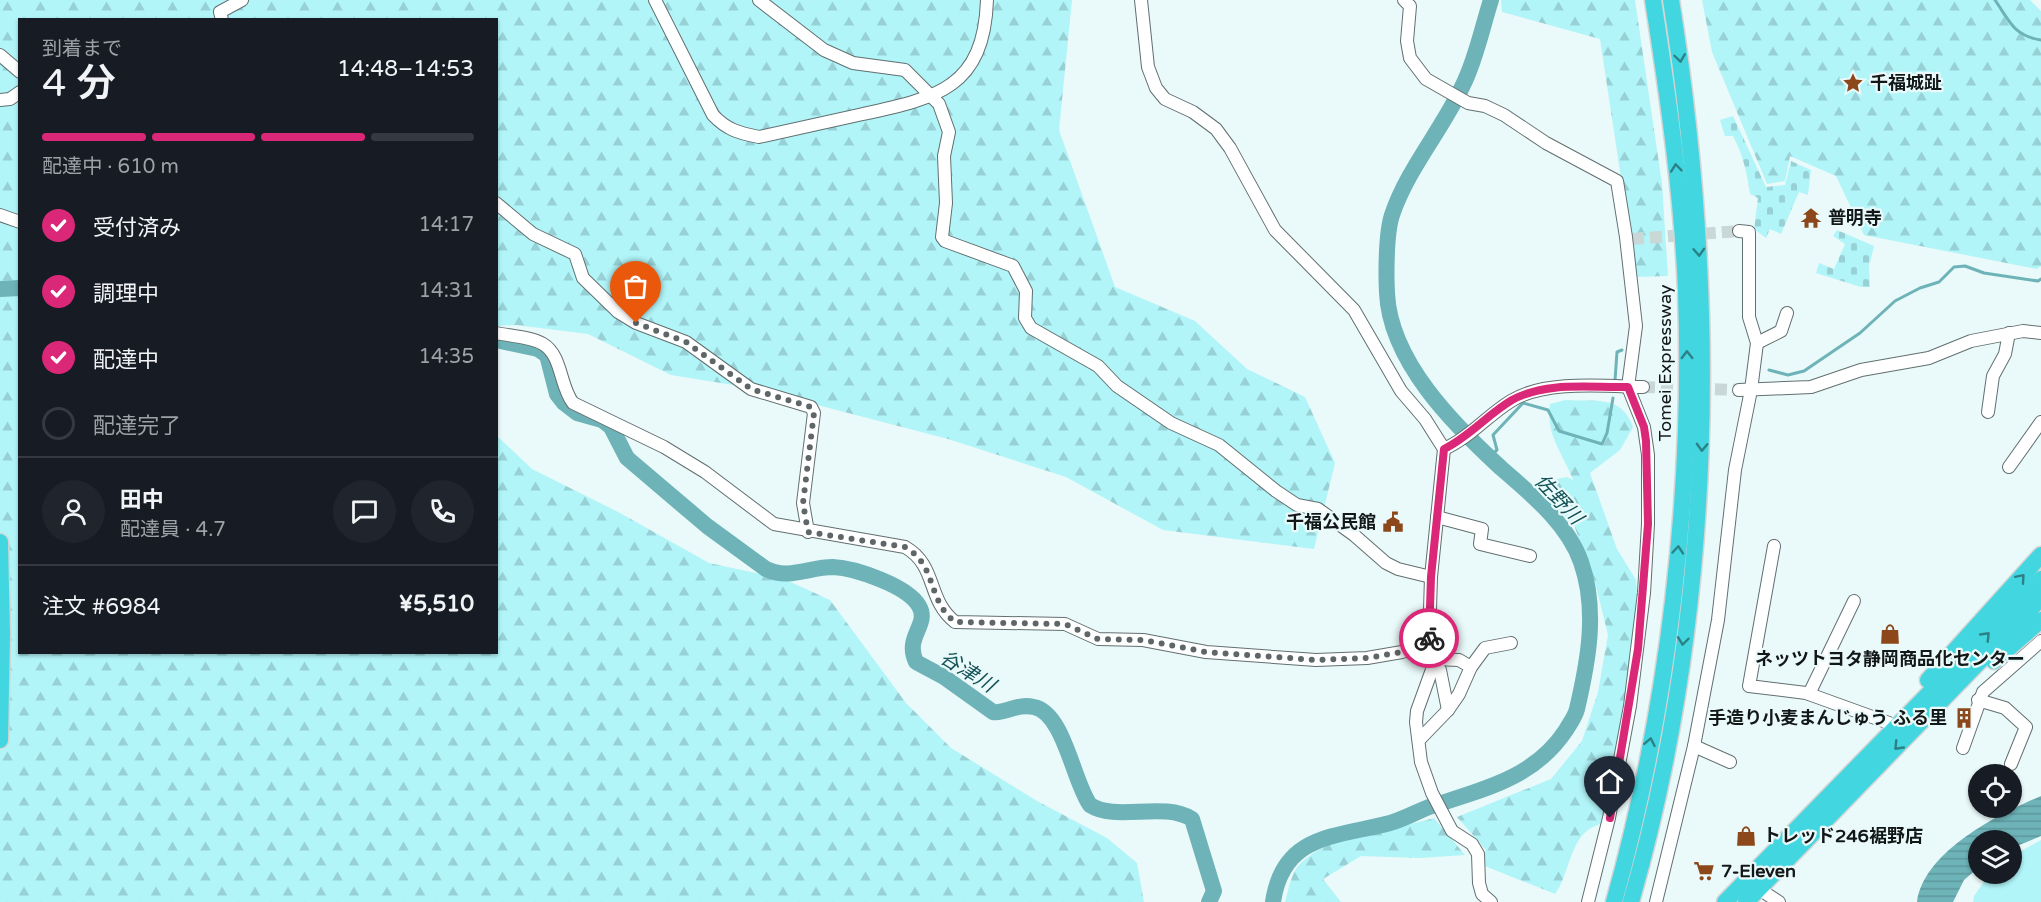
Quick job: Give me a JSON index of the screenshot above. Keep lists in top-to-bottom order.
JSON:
{
  "streets": {
    "highway": ["Tomei Expressway"]
  },
  "water": ["佐野川", "谷津川"],
  "places": {
    "place": ["千福城趾"],
    "temple": ["普明寺"],
    "public building": ["千福公民館"],
    "shop": ["ネッツトヨタ静岡商品化センター", "トレッド246裾野店"],
    "building": ["手造り小麦まんじゅう ふる里"],
    "supermarket": ["7-Eleven"]
  },
  "page": {
    "heading": ["4 分", "到着まで", "14:48–14:53"],
    "panel": [
      "田中",
      "配達員 · 4.7",
      "注文 #6984",
      "¥5,510"
    ],
    "bar": "配達中 · 610 m",
    "list": [
      ["受付済み", "14:17"],
      ["調理中", "14:31"],
      ["配達中", "14:35"],
      "配達完了"
    ]
  }
}
